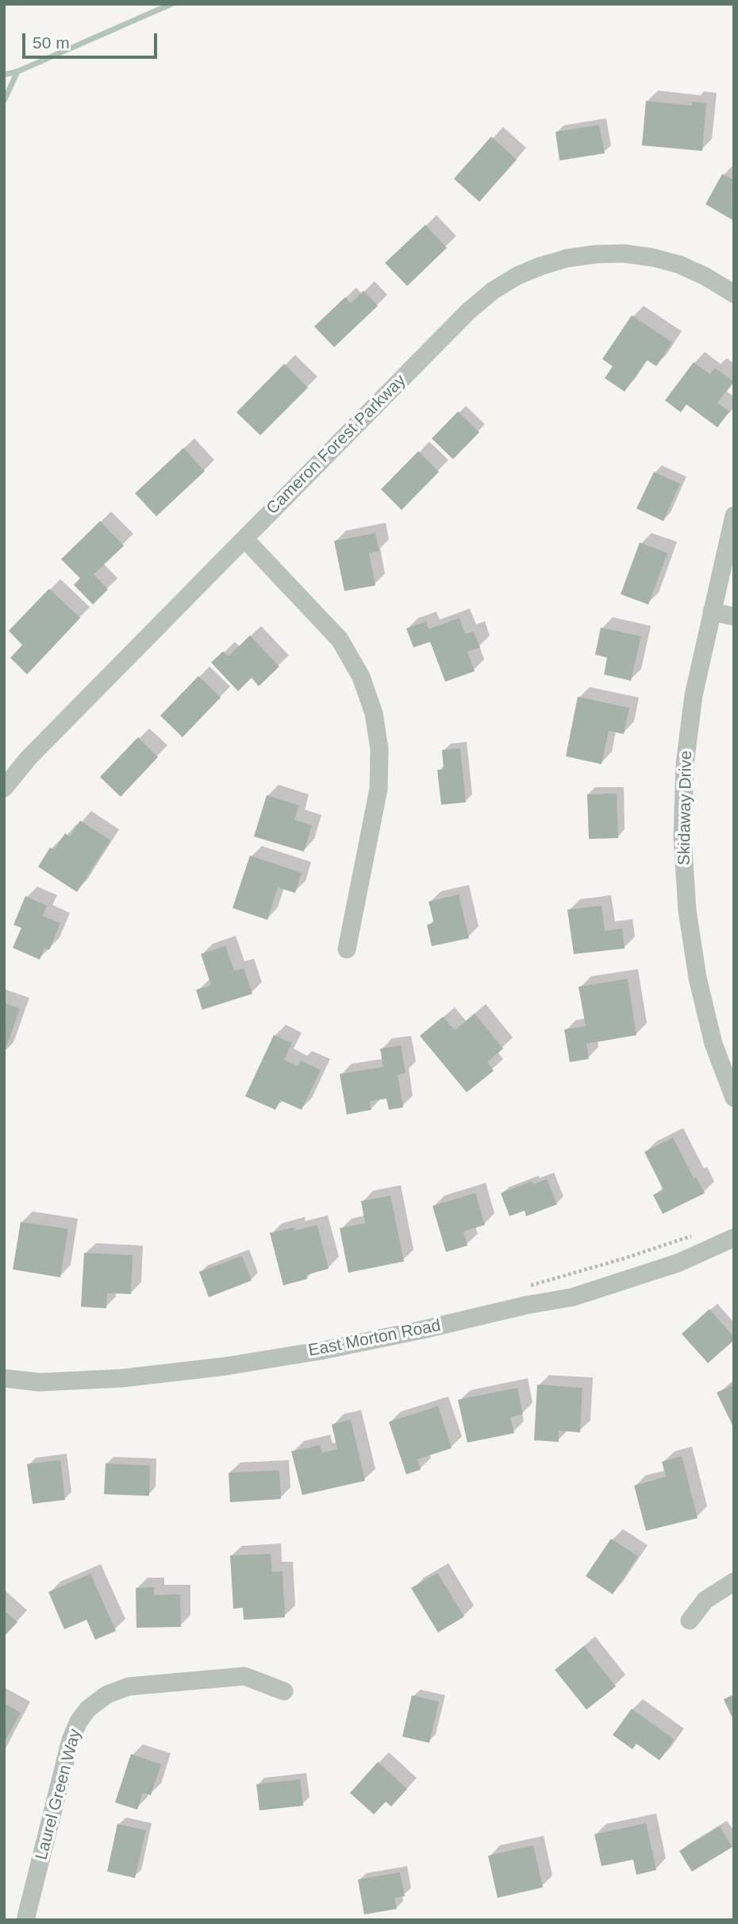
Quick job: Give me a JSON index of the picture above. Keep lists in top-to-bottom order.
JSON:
{
  "streets": {
    "street": [
      "Cameron Forest Parkway",
      "Skidaway Drive",
      "East Morton Road",
      "Laurel Green Way"
    ]
  },
  "scale_bar": "50 m"
}
